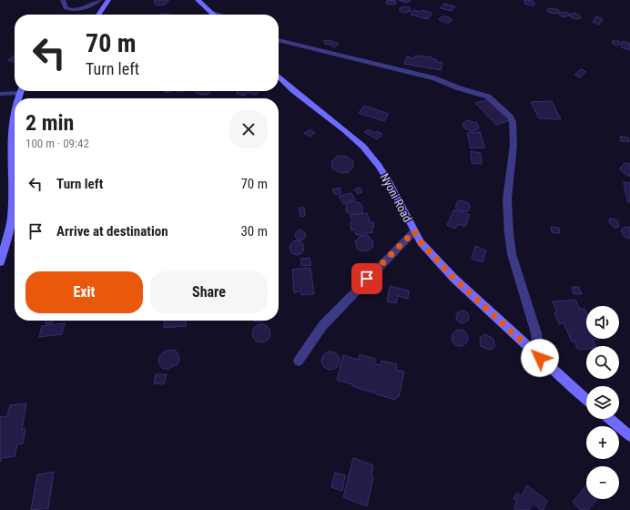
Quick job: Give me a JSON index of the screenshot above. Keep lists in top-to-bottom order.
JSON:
{
  "streets": {
    "street": ["Nyoni Road"]
  },
  "page": {
    "turn": ["70 m", "Turn left"],
    "heading": ["2 min", "100 m · 09:42"],
    "list": [
      {
        "name": "Turn left",
        "value": "70 m"
      },
      {
        "name": "Arrive at destination",
        "value": "30 m"
      }
    ],
    "buttons": ["Exit", "Share"],
    "map_buttons": ["+", "−"]
  }
}
